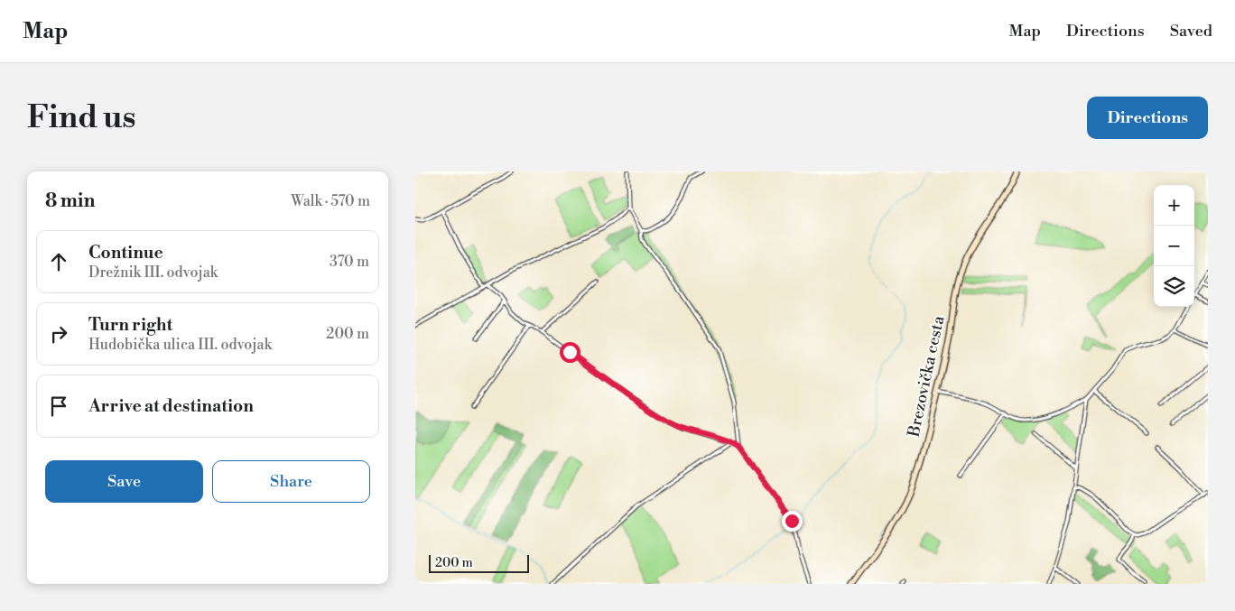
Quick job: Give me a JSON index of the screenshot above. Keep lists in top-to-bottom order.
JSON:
{
  "streets": {
    "main road": ["Brezovička cesta"]
  },
  "scale_bar": "200 m",
  "page": {
    "header": "Map",
    "nav": ["Map", "Directions", "Saved"],
    "buttons": [
      "Directions",
      ["Save", "Share"]
    ],
    "title": "Find us",
    "heading": ["8 min", "Walk · 570 m"],
    "map_buttons": ["+", "−"],
    "list": [
      ["Continue", "Drežnik III. odvojak", "370 m"],
      ["Turn right", "Hudobička ulica III. odvojak", "200 m"],
      "Arrive at destination"
    ],
    "scale": "200 m"
  }
}
